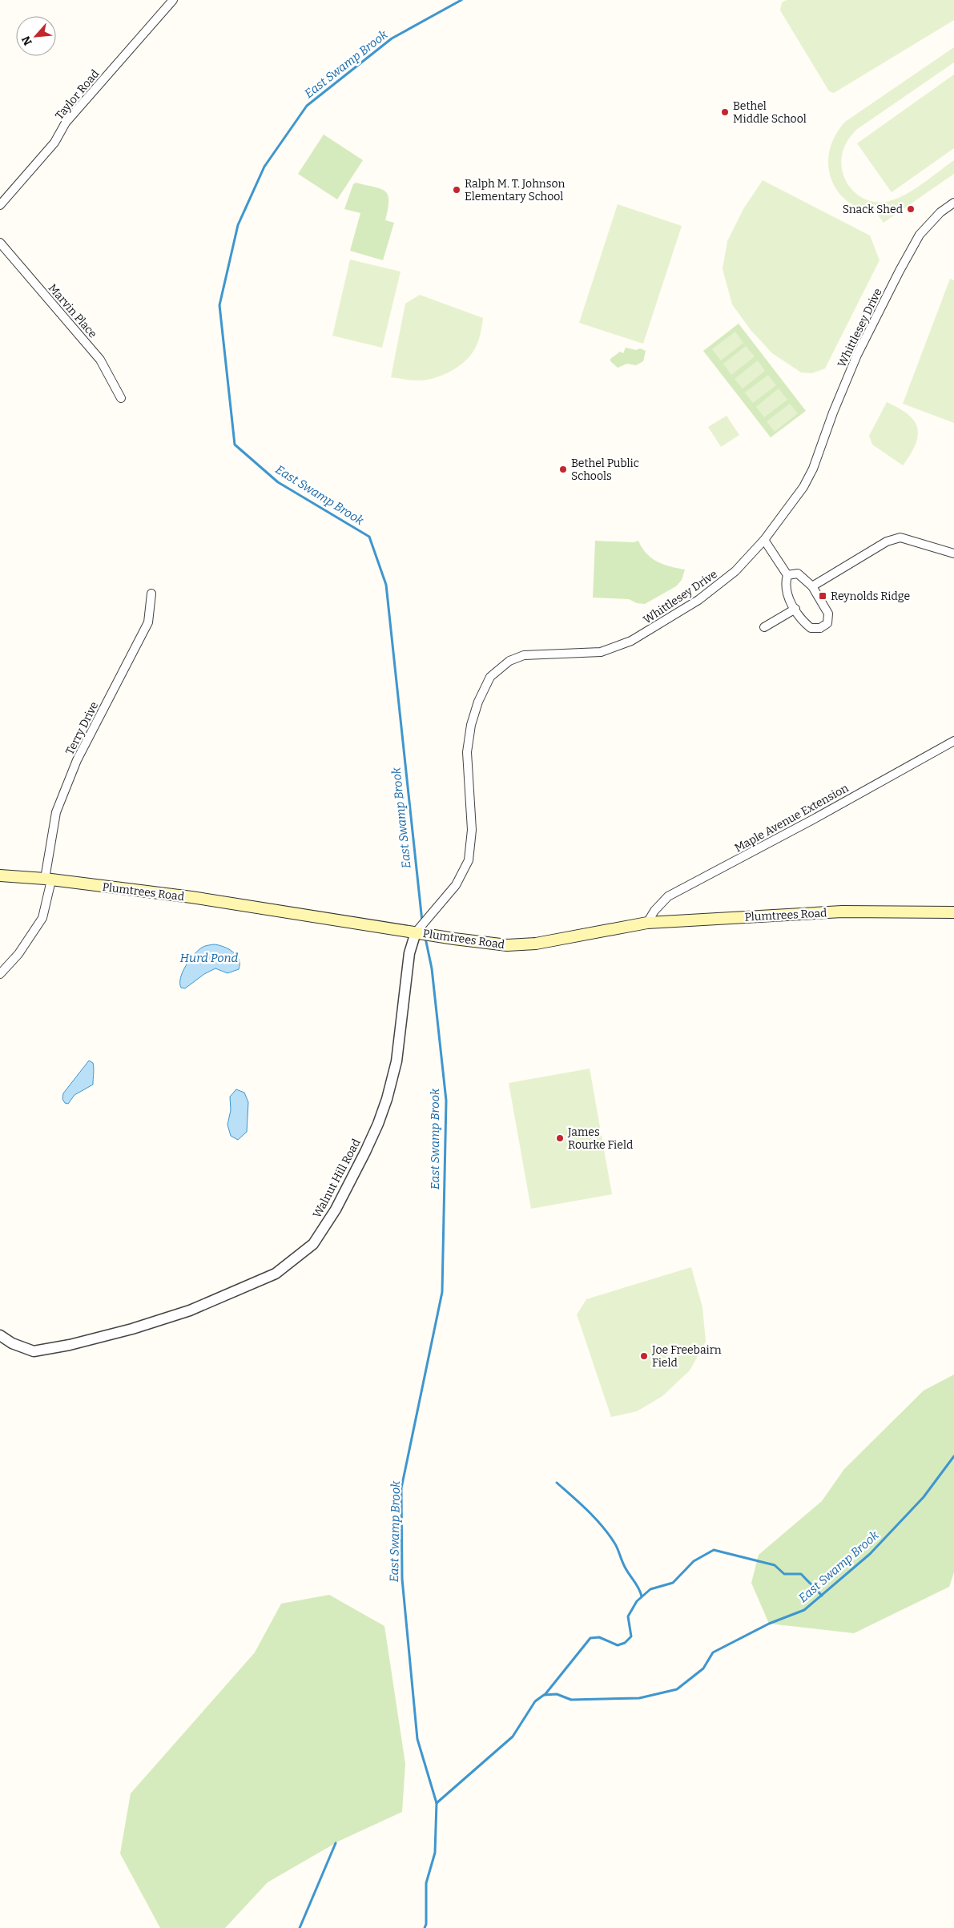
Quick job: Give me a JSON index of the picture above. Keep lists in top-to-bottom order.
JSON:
{
  "streets": {
    "main road": ["Plumtrees Road"],
    "street": [
      "Taylor Road",
      "Marvin Place",
      "Whittlesey Drive",
      "Terry Drive",
      "Maple Avenue Extension",
      "Walnut Hill Road"
    ]
  },
  "crossings": [
    ["Whittlesey Drive", "Plumtrees Road"],
    ["Whittlesey Drive", "Walnut Hill Road"],
    ["Terry Drive", "Plumtrees Road"],
    ["Maple Avenue Extension", "Plumtrees Road"],
    ["Plumtrees Road", "Walnut Hill Road"]
  ],
  "water": ["East Swamp Brook", "Hurd Pond"],
  "places": {
    "other": [
      "Bethel Middle School",
      "Ralph M. T. Johnson Elementary School",
      "Snack Shed",
      "Bethel Public Schools",
      "James Rourke Field",
      "Joe Freebairn Field"
    ],
    "transit": ["Reynolds Ridge"]
  },
  "north": "bottom left"
}
